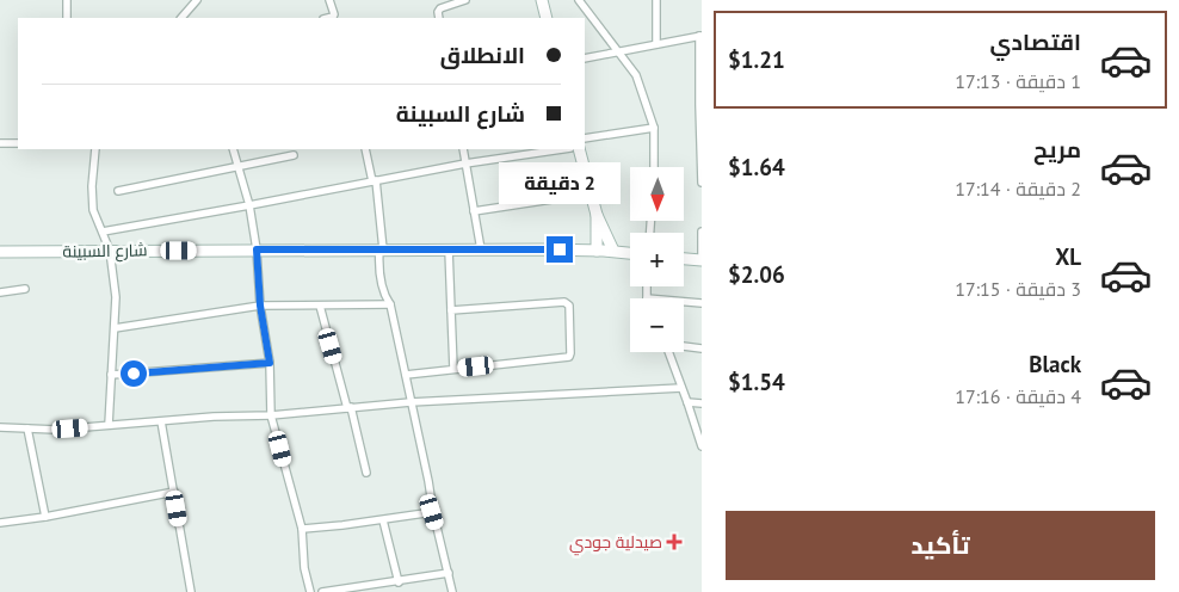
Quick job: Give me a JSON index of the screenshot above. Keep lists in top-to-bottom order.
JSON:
{
  "streets": {
    "main road": ["شارع السبينة"]
  },
  "places": {
    "health": ["صيدلية جودي"]
  },
  "north": "bottom",
  "page": {
    "list": [
      {
        "name": "اقتصادي",
        "note": "1 دقيقة · 17:13",
        "value": "$1.21"
      },
      {
        "name": "مريح",
        "note": "2 دقيقة · 17:14",
        "value": "$1.64"
      },
      {
        "name": "XL",
        "note": "3 دقيقة · 17:15",
        "value": "$2.06"
      },
      {
        "name": "Black",
        "note": "4 دقيقة · 17:16",
        "value": "$1.54"
      }
    ],
    "banner": ["الانطلاق", "شارع السبينة"],
    "bubble": "2 دقيقة",
    "map_buttons": ["+", "−"],
    "buttons": "تأكيد"
  }
}
